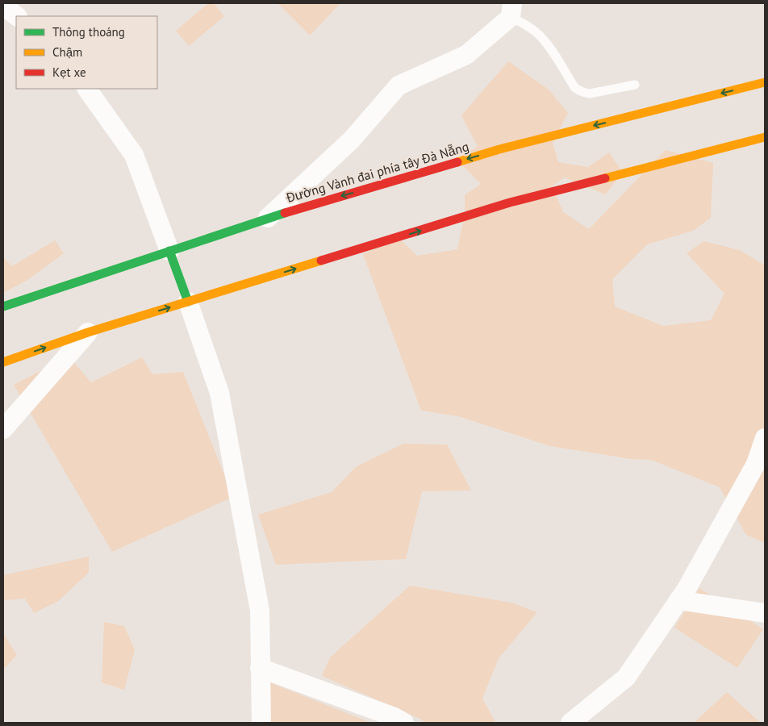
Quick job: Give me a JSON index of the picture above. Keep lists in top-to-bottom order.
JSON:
{
  "streets": {
    "main road": ["Đường Vành đai phía tây Đà Nẵng"]
  },
  "legend": ["Thông thoáng", "Chậm", "Kẹt xe"]
}
